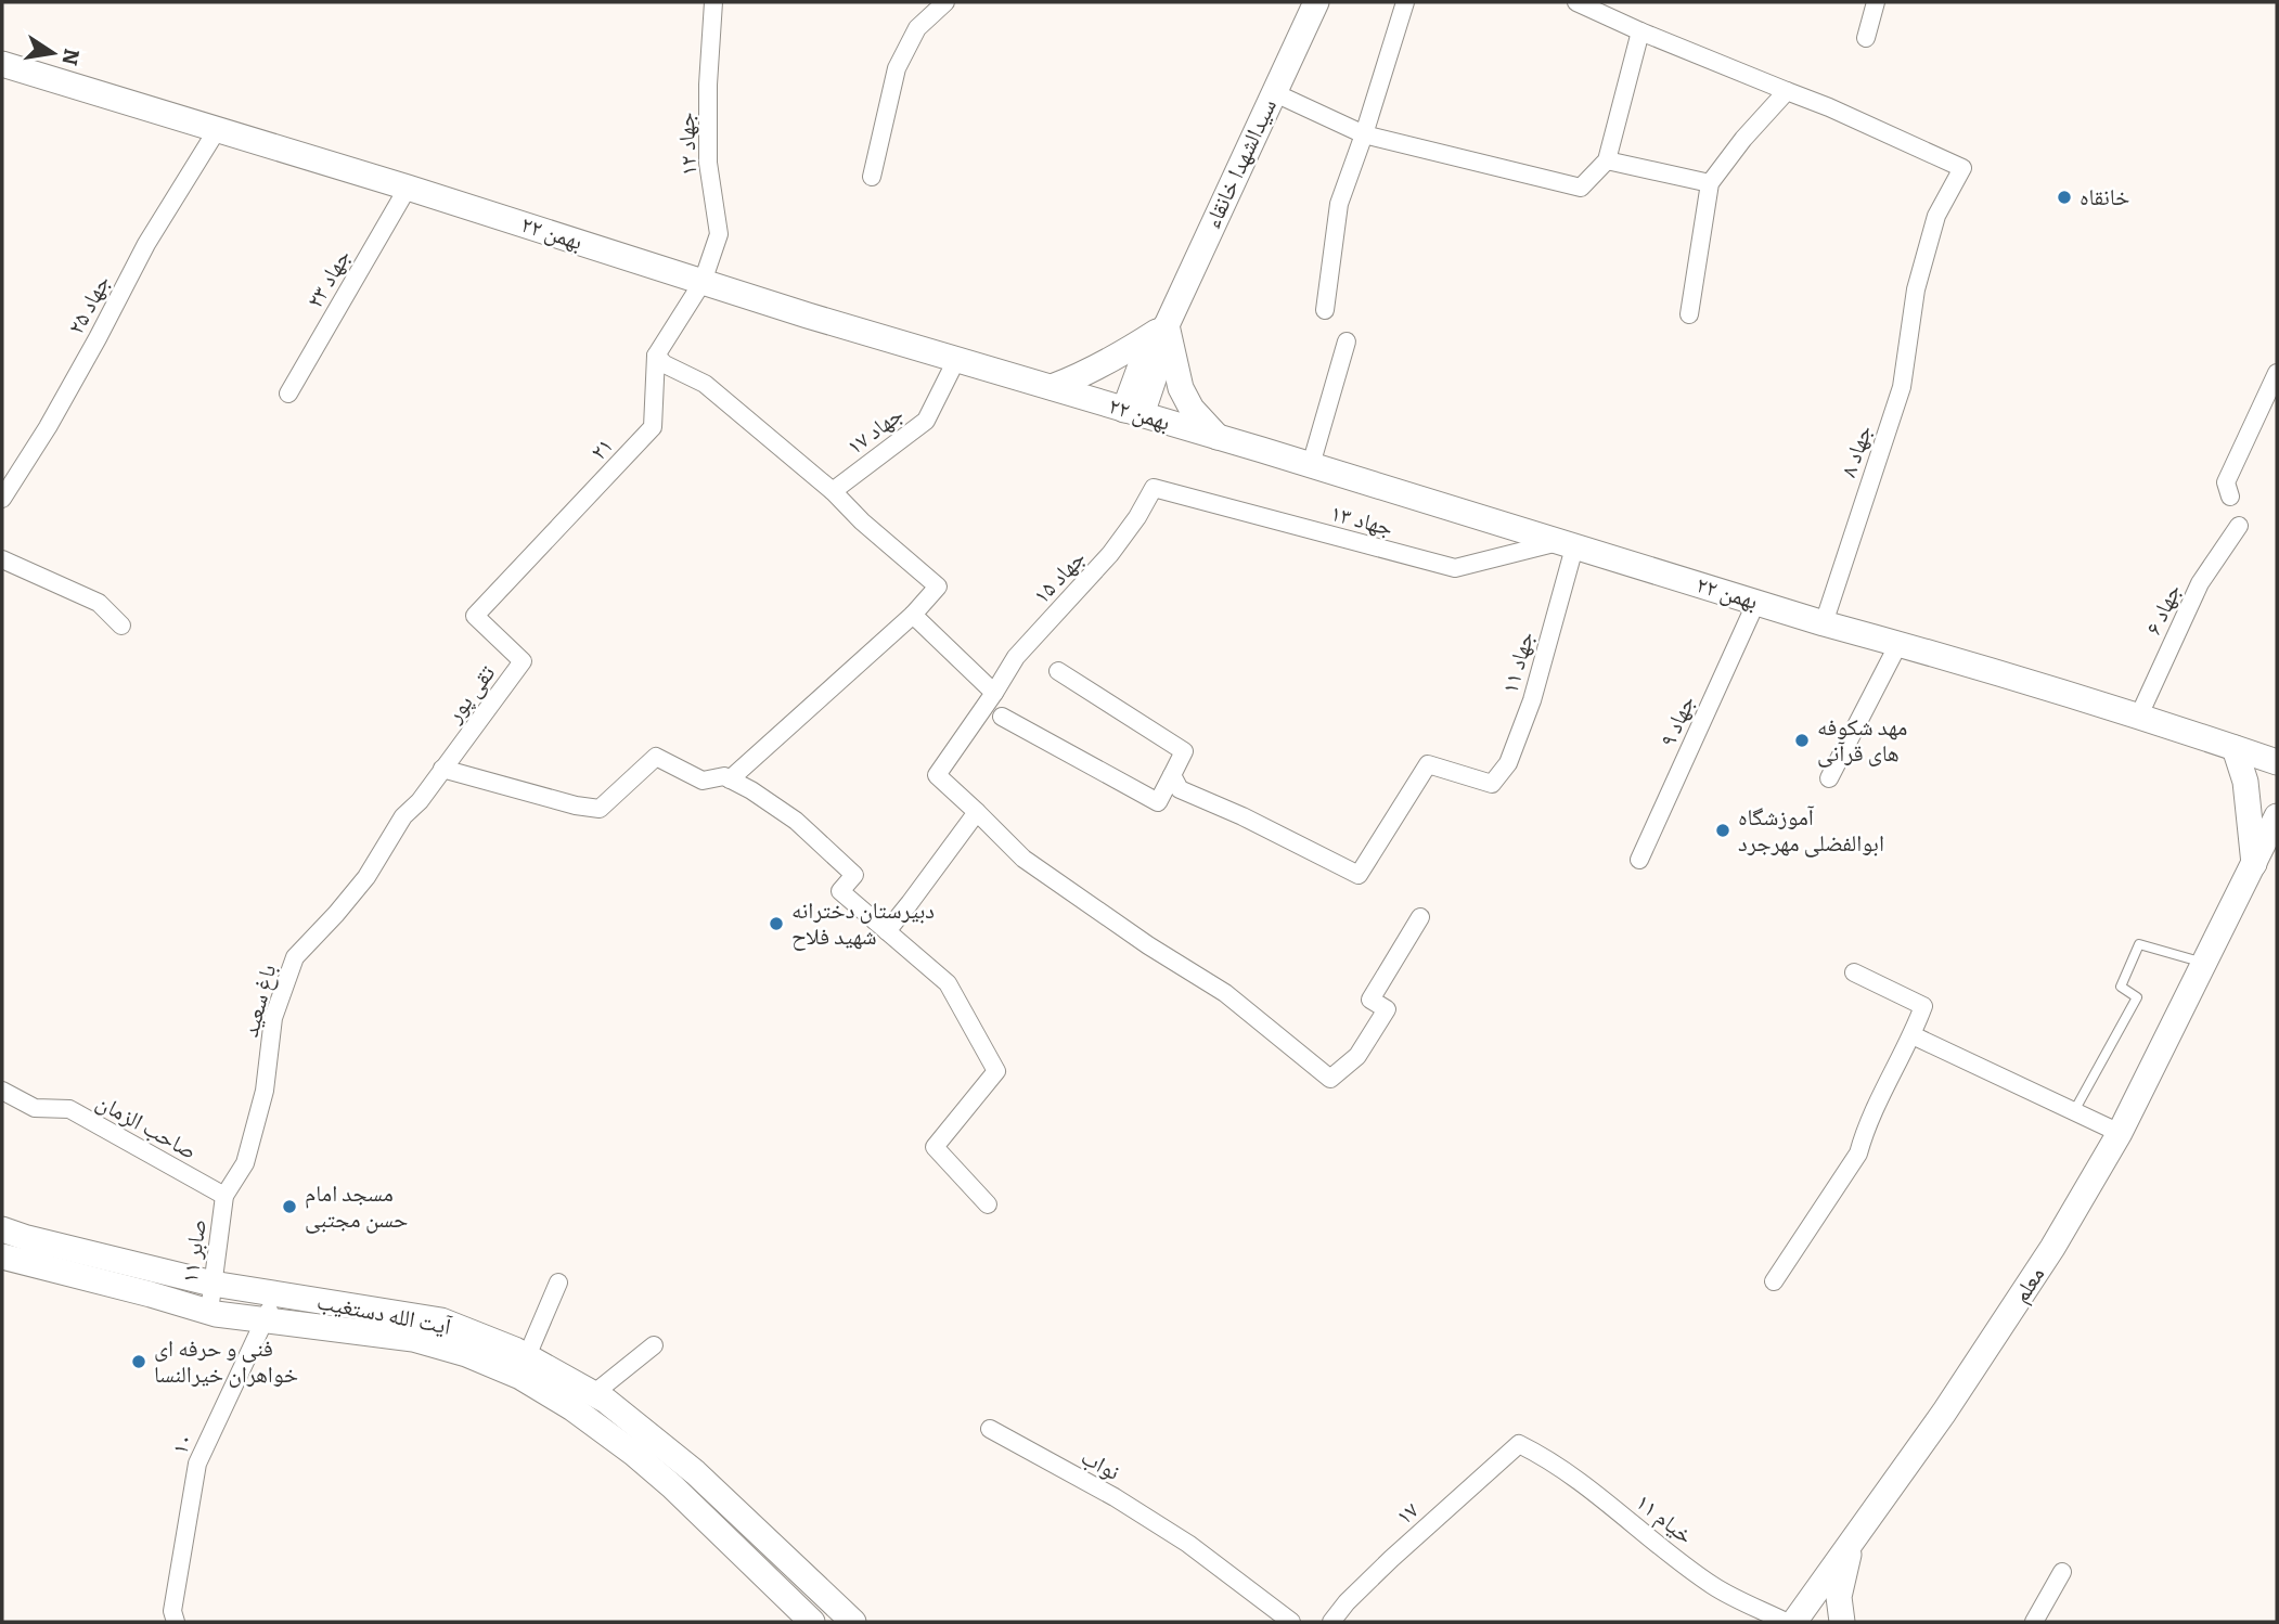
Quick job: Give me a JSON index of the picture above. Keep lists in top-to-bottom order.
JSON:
{
  "streets": {
    "main road": [
      "سیدالشهدا خانقاء",
      "۲۲ بهمن",
      "معلم",
      "آیت الله دستغیب"
    ],
    "street": [
      "جهاد ۱۲",
      "جهاد ۲۳",
      "جهاد ۲۵",
      "جهاد ۱۷",
      "۲۱",
      "جهاد ۸",
      "جهاد ۱۳",
      "جهاد ۱۵",
      "جهاد ۶",
      "جهاد ۱۱",
      "تقی پور",
      "جهاد ۹",
      "باغ سعید",
      "صاحب الزمان",
      "صابر ۱۱",
      "۱۰",
      "نواب",
      "۱۷",
      "خیام ۱۱"
    ]
  },
  "crossings": [
    ["جهاد ۱۲", "۲۲ بهمن"],
    ["جهاد ۱۲", "۲۱"],
    ["سیدالشهدا خانقاء", "۲۲ بهمن"],
    ["۲۲ بهمن", "جهاد ۲۳"],
    ["۲۲ بهمن", "جهاد ۲۵"],
    ["۲۲ بهمن", "جهاد ۱۷"],
    ["۲۲ بهمن", "۲۱"],
    ["۲۲ بهمن", "جهاد ۸"],
    ["۲۲ بهمن", "جهاد ۱۳"],
    ["۲۲ بهمن", "جهاد ۶"],
    ["۲۲ بهمن", "جهاد ۱۱"],
    ["۲۲ بهمن", "جهاد ۹"],
    ["۲۱", "تقی پور"],
    ["جهاد ۱۳", "جهاد ۱۵"],
    ["جهاد ۱۳", "جهاد ۱۱"],
    ["تقی پور", "باغ سعید"],
    ["باغ سعید", "صاحب الزمان"],
    ["باغ سعید", "صابر ۱۱"],
    ["صاحب الزمان", "صابر ۱۱"],
    ["صابر ۱۱", "آیت الله دستغیب"],
    ["آیت الله دستغیب", "۱۰"],
    ["۱۷", "خیام ۱۱"]
  ],
  "places": [
    "خانقاه",
    "مهد شکوفه های قرآنی",
    "آموزشگاه ابوالفضلی مهرجرد",
    "دبیرستان دخترانه شهید فلاح",
    "مسجد امام حسن مجتبی",
    "فنی و حرفه ای خواهران خیرالنسا"
  ],
  "north": "right"
}
